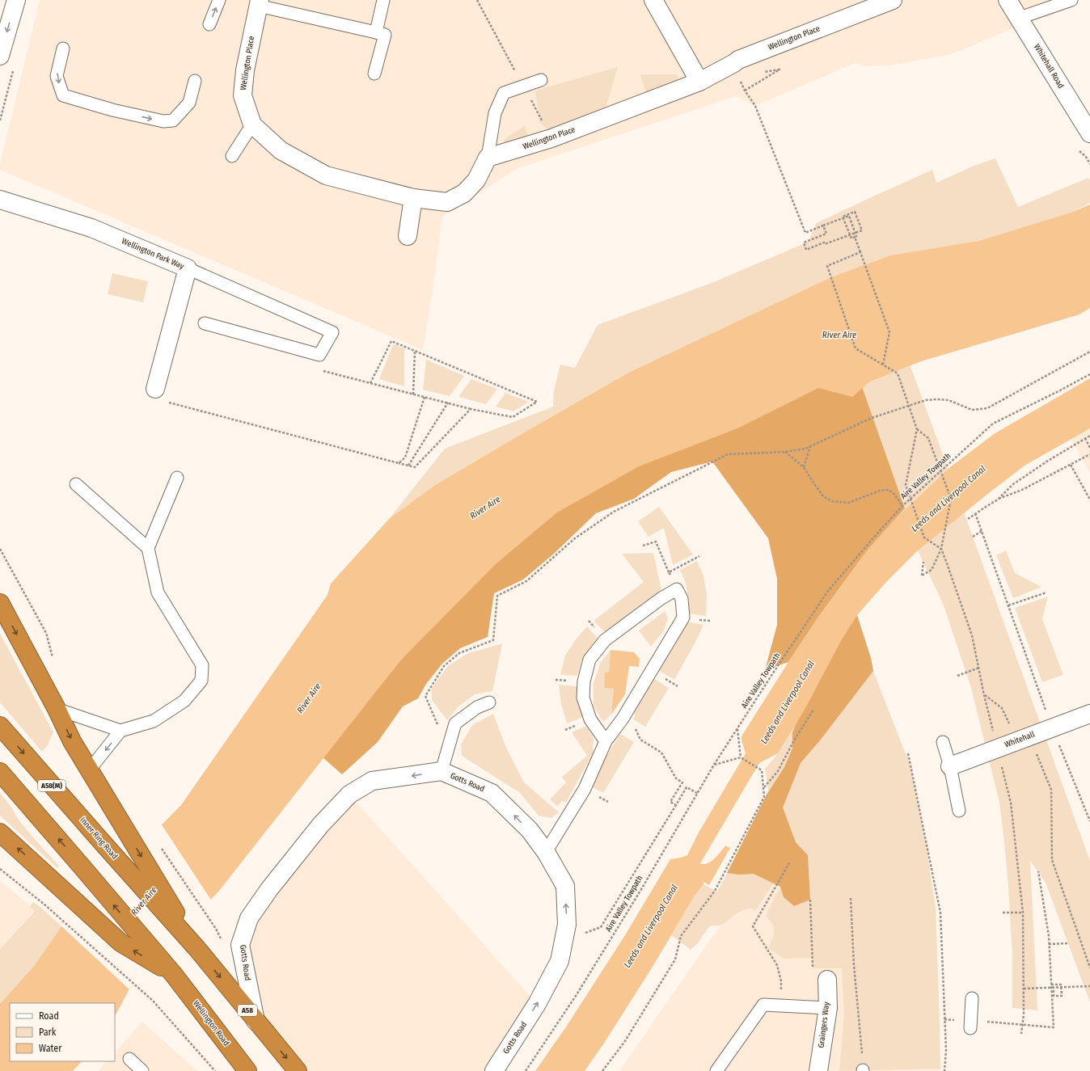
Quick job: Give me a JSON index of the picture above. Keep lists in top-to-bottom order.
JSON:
{
  "streets": {
    "highway": [
      "A58(M)",
      "Inner Ring Road",
      "A58",
      "Wellington Road"
    ],
    "street": [
      "Wellington Place",
      "Whitehall Road",
      "Wellington Park Way",
      "Whitehall",
      "Gotts Road",
      "Graingers Way"
    ],
    "path": ["Aire Valley Towpath"]
  },
  "crossings": [
    ["Gotts Road", "A58"],
    ["Inner Ring Road", "A58"]
  ],
  "water": ["River Aire", "Leeds and Liverpool Canal"],
  "legend": ["Road", "Park", "Water"]
}
